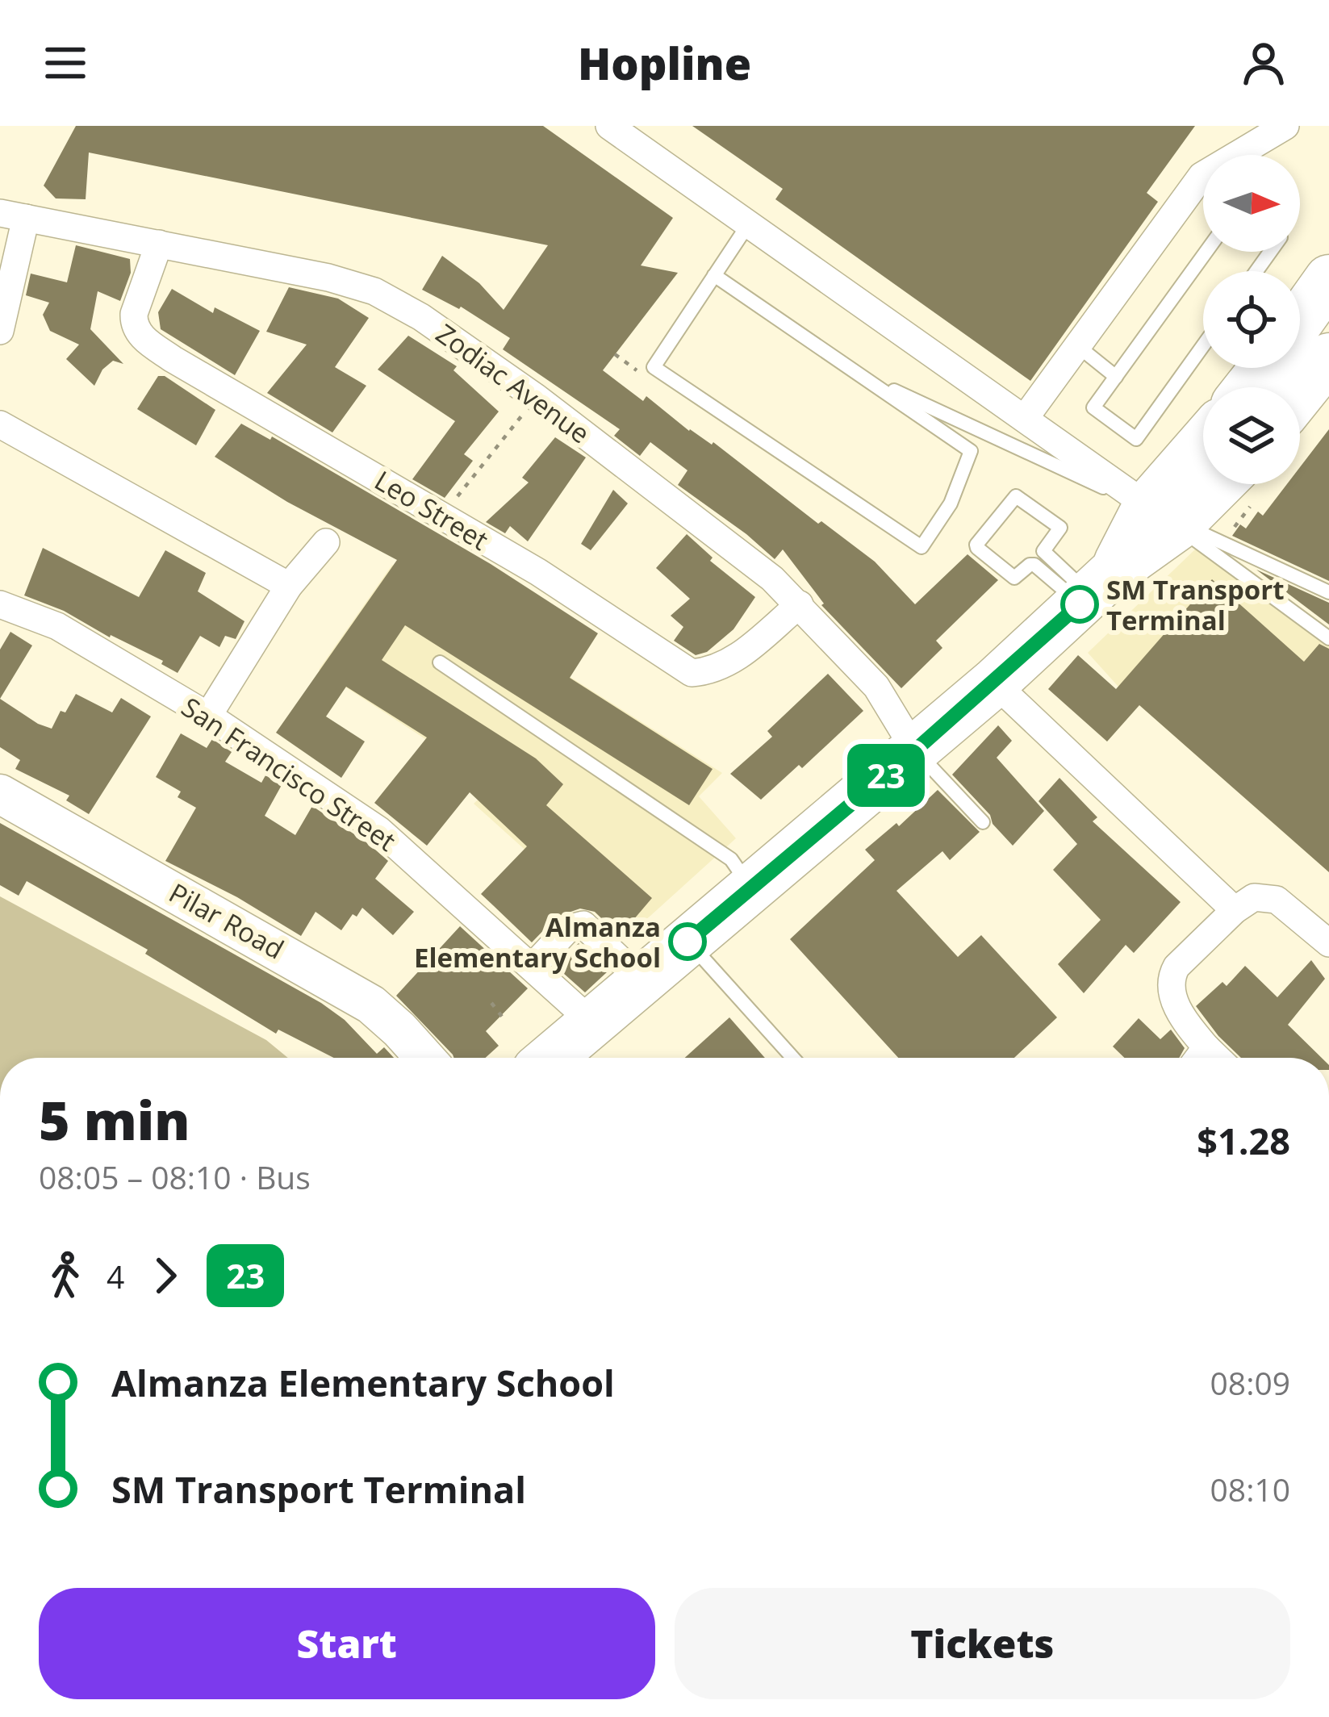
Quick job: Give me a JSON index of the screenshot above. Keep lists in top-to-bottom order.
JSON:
{
  "streets": {
    "street": [
      "Zodiac Avenue",
      "Leo Street",
      "San Francisco Street",
      "Pilar Road"
    ]
  },
  "crossings": [
    ["Zodiac Avenue", "Leo Street"]
  ],
  "places": ["SM Transport Terminal", "Almanza Elementary School"],
  "lines": ["bus line 23"],
  "north": "right",
  "page": {
    "header": "Hopline",
    "on_map": "23",
    "heading": ["5 min", "08:05 – 08:10 · Bus", "$1.28"],
    "legs": ["4", "23"],
    "list": [
      {
        "name": "Almanza Elementary School",
        "value": "08:09"
      },
      {
        "name": "SM Transport Terminal",
        "value": "08:10"
      }
    ],
    "buttons": ["Start", "Tickets"]
  }
}
